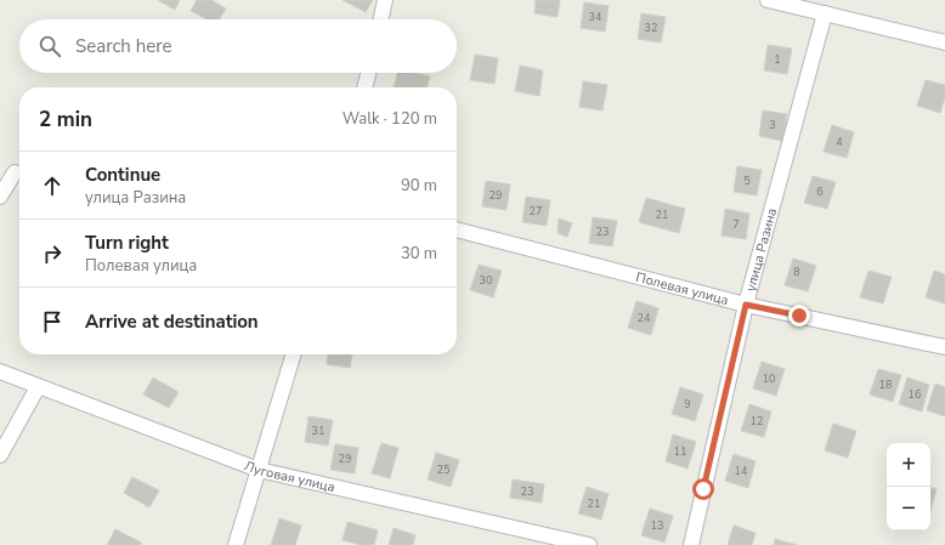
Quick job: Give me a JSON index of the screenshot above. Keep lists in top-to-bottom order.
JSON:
{
  "streets": {
    "street": ["улица Разина", "Полевая улица", "Луговая улица"]
  },
  "crossings": [
    ["улица Разина", "Полевая улица"]
  ],
  "house_numbers": [
    "34",
    "32",
    "1",
    "3",
    "4",
    "5",
    "6",
    "29",
    "27",
    "21",
    "7",
    "23",
    "8",
    "30",
    "24",
    "10",
    "18",
    "16",
    "9",
    "12",
    "31",
    "11",
    "29",
    "25",
    "14",
    "23",
    "21",
    "13"
  ],
  "page": {
    "search": "Search here",
    "heading": ["2 min", "Walk · 120 m"],
    "list": [
      ["Continue", "улица Разина", "90 m"],
      ["Turn right", "Полевая улица", "30 m"],
      "Arrive at destination"
    ],
    "map_buttons": ["+", "−"]
  }
}
